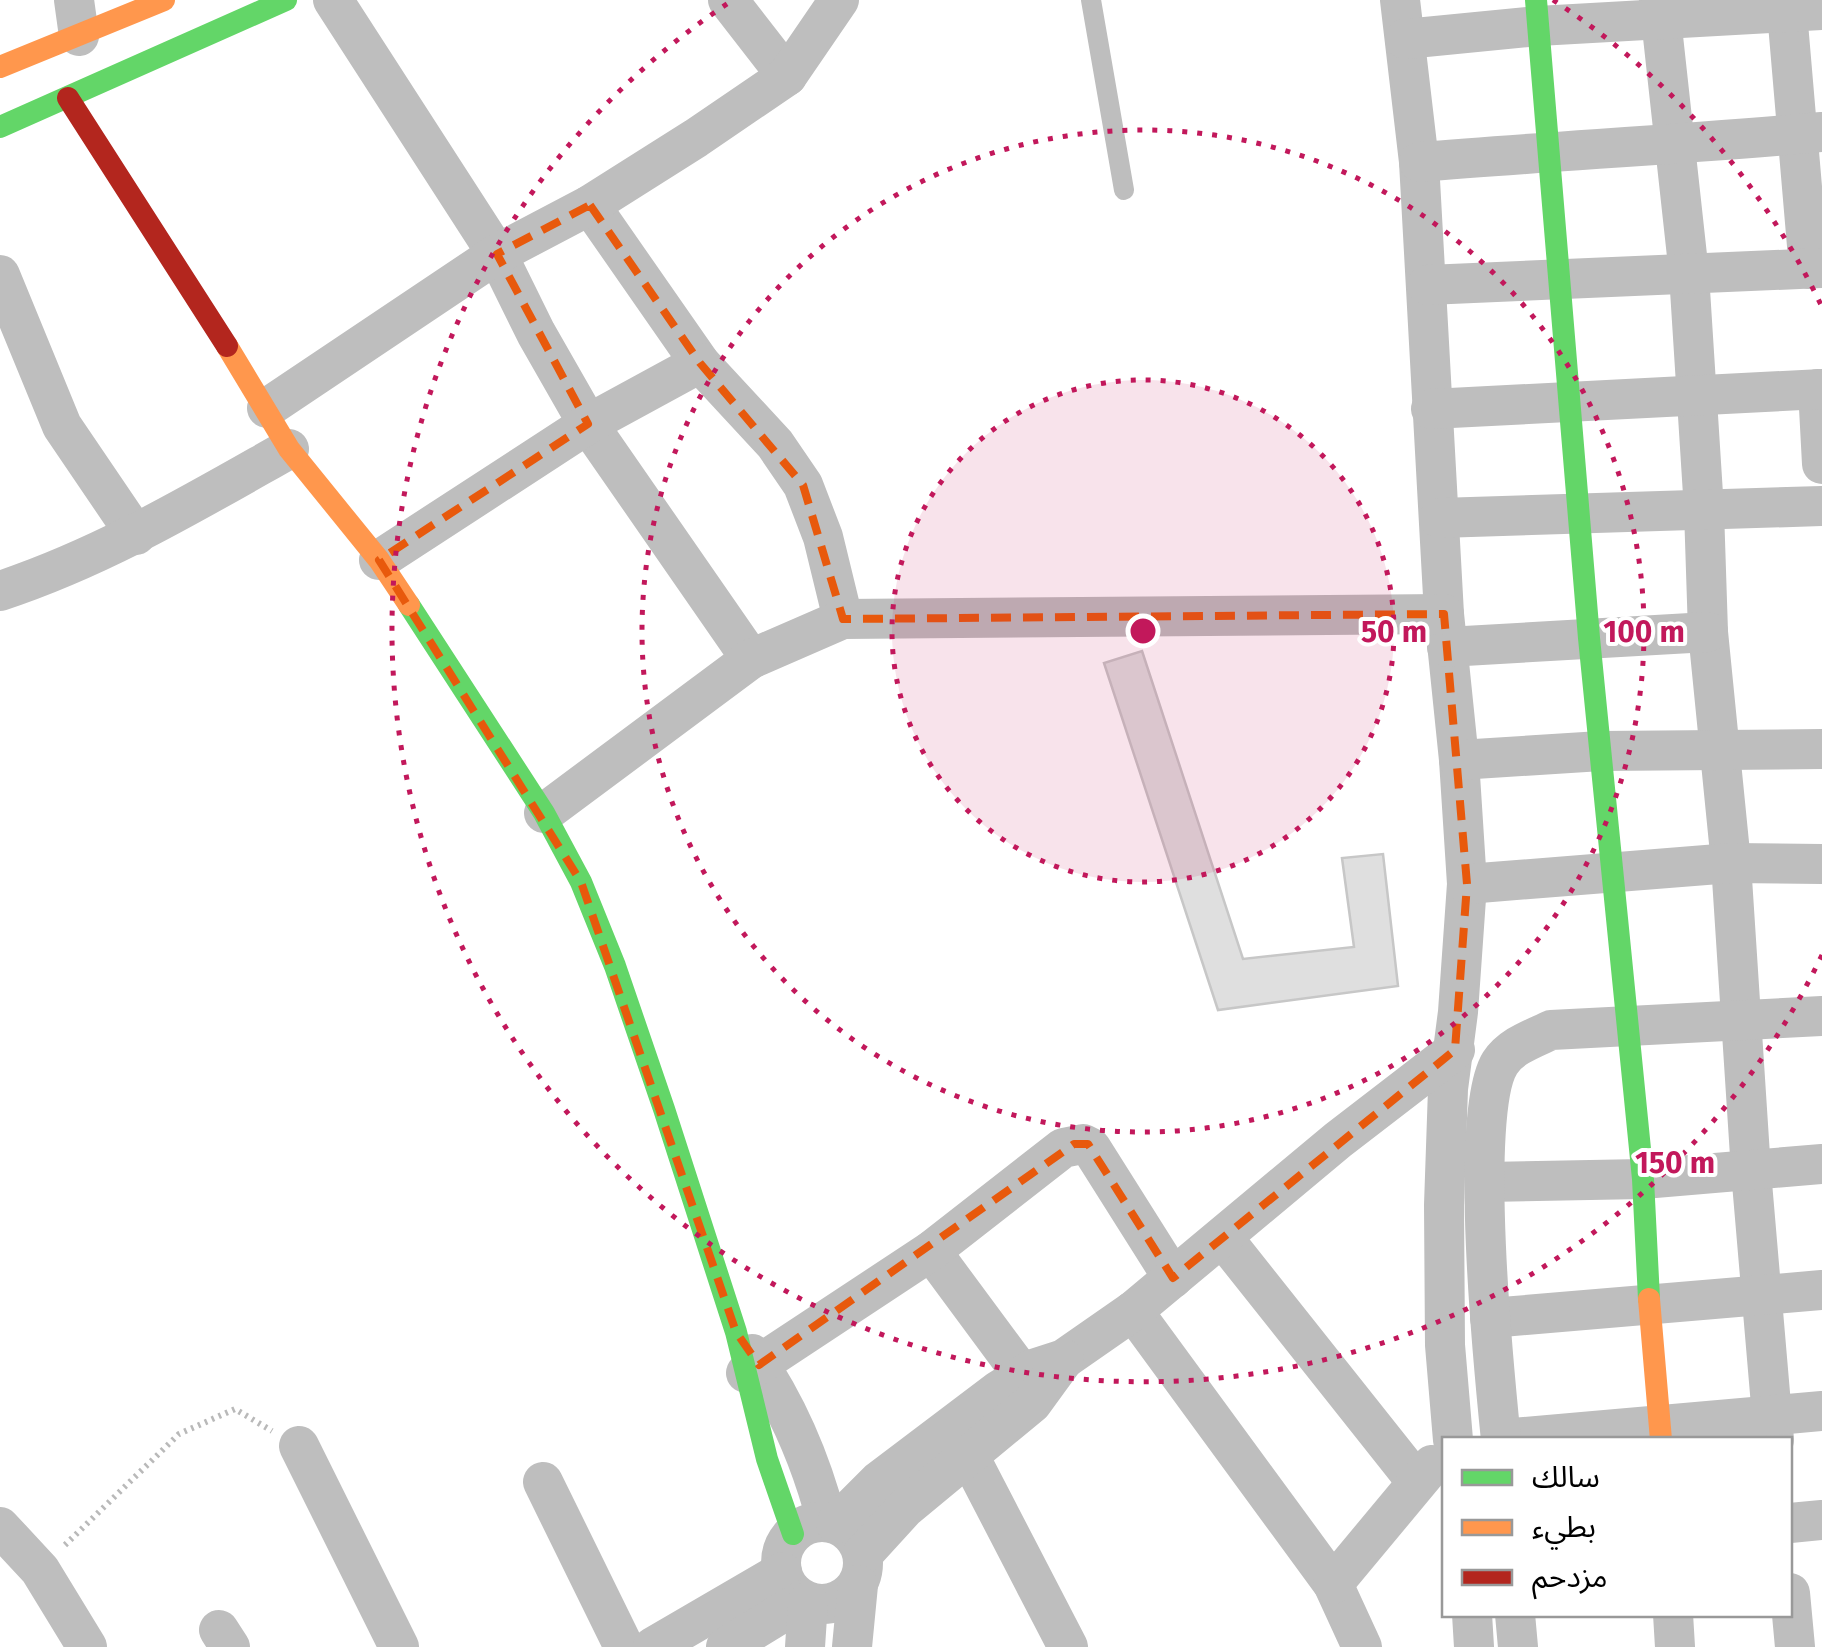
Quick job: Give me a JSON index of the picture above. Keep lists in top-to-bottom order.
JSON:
{
  "legend": ["سالك", "بطيء", "مزدحم"],
  "rings": ["50 m", "100 m", "150 m"]
}
